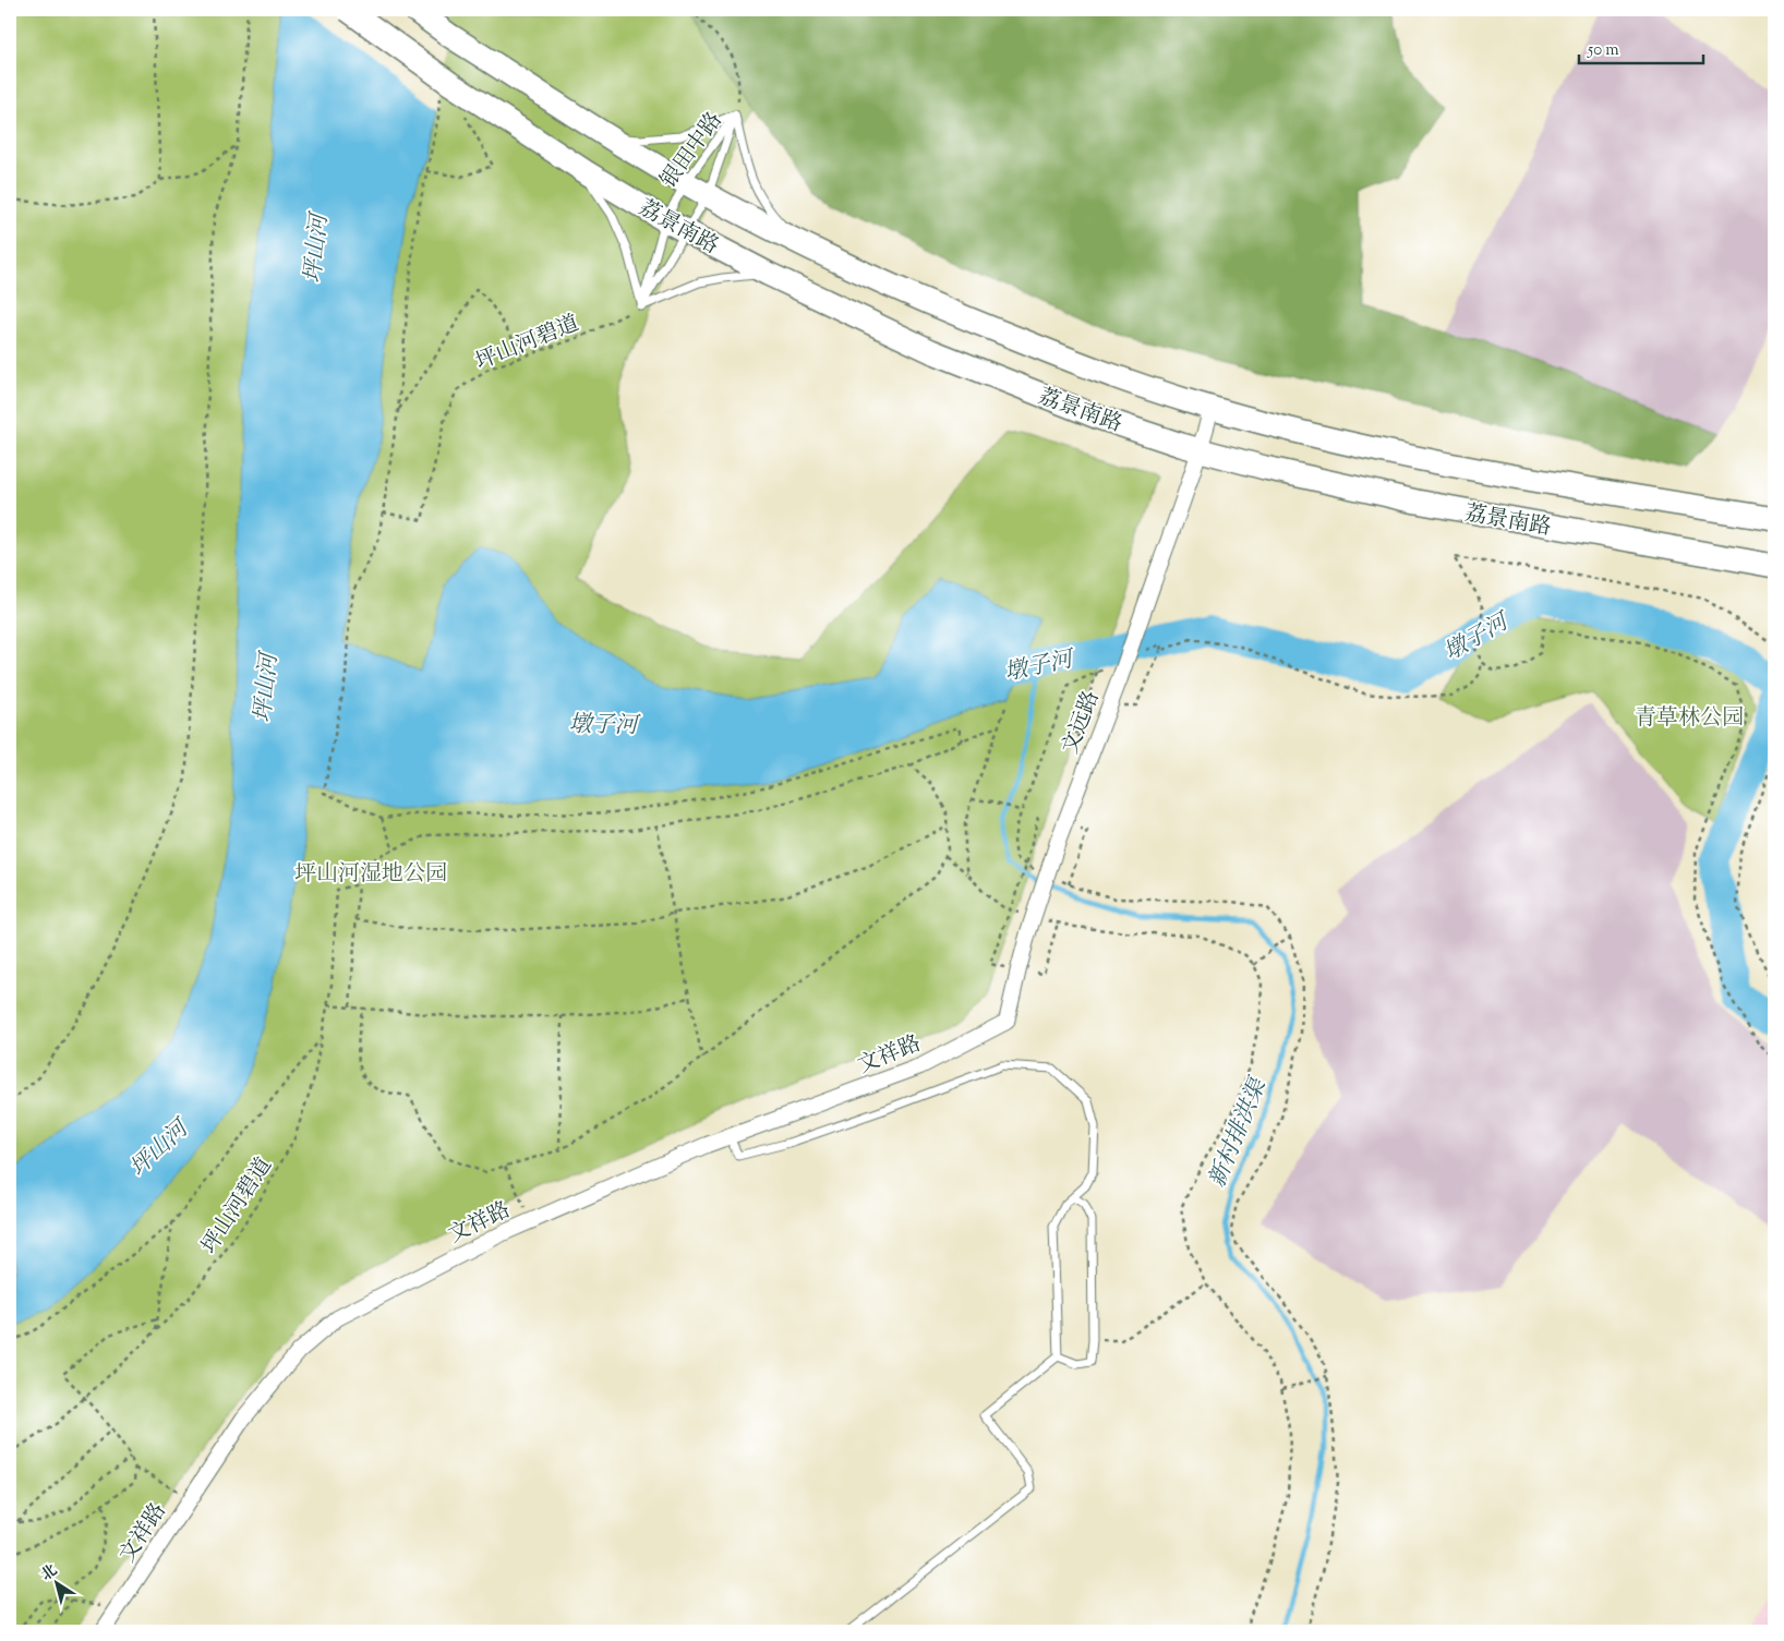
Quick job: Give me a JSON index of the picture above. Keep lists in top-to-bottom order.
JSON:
{
  "streets": {
    "main road": ["荔景南路"],
    "street": ["文远路", "文祥路"],
    "lane": ["银田中路"],
    "path": ["坪山河碧道"]
  },
  "crossings": [
    ["银田中路", "荔景南路"],
    ["银田中路", "坪山河碧道"],
    ["荔景南路", "文远路"],
    ["文远路", "文祥路"]
  ],
  "water": ["坪山河", "墩子河", "新村排洪渠"],
  "parks": ["青草林公园", "坪山河湿地公园"],
  "scale_bar": "50 m",
  "north": "top left"
}
